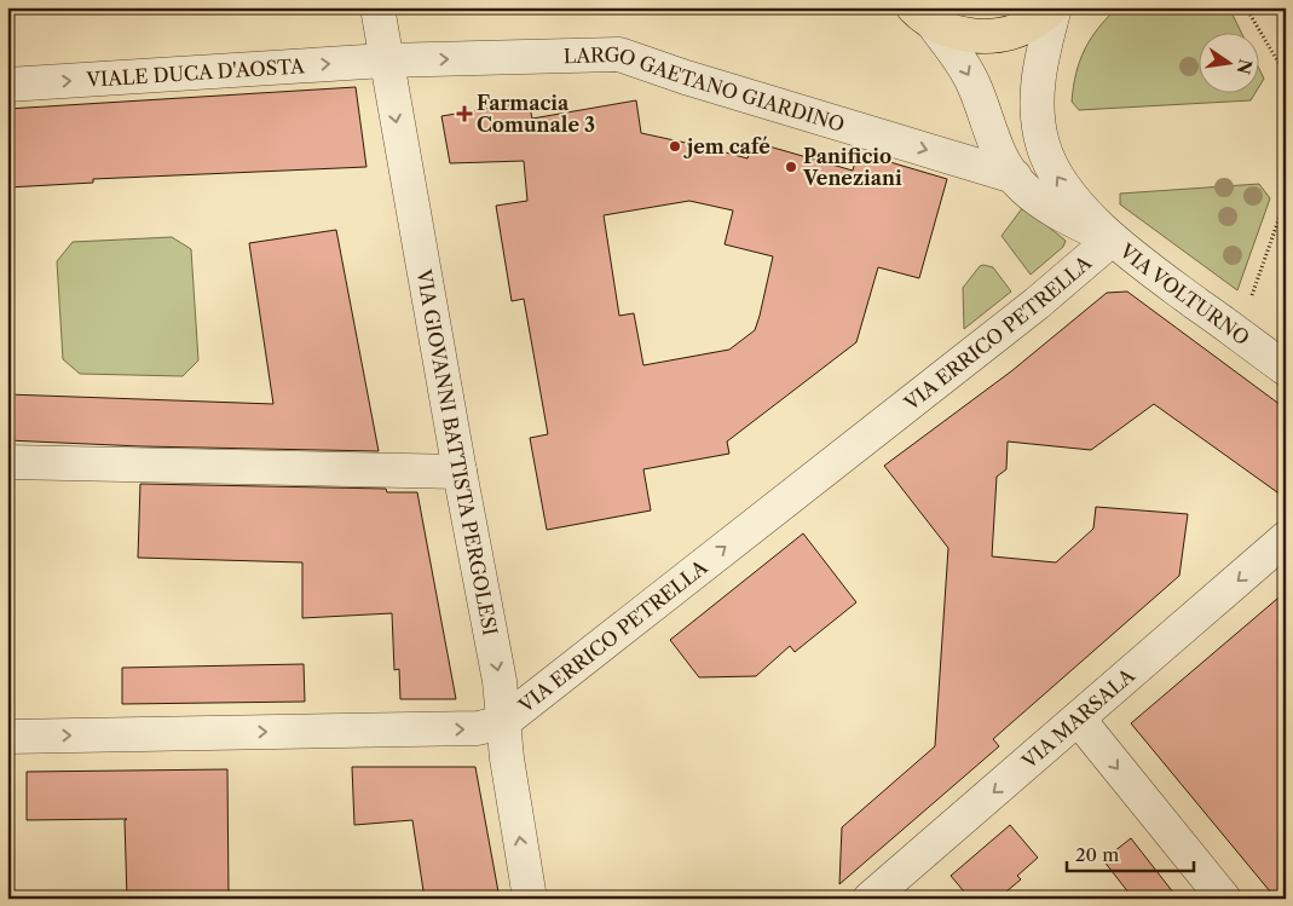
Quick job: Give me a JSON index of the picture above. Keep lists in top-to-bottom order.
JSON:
{
  "streets": {
    "street": [
      "VIALE DUCA D'AOSTA",
      "LARGO GAETANO GIARDINO",
      "VIA VOLTURNO",
      "VIA ERRICO PETRELLA",
      "VIA GIOVANNI BATTISTA PERGOLESI",
      "VIA MARSALA"
    ]
  },
  "crossings": [
    ["VIALE DUCA D'AOSTA", "LARGO GAETANO GIARDINO"],
    ["VIALE DUCA D'AOSTA", "VIA GIOVANNI BATTISTA PERGOLESI"],
    ["LARGO GAETANO GIARDINO", "VIA VOLTURNO"],
    ["LARGO GAETANO GIARDINO", "VIA ERRICO PETRELLA"],
    ["LARGO GAETANO GIARDINO", "VIA GIOVANNI BATTISTA PERGOLESI"],
    ["VIA VOLTURNO", "VIA ERRICO PETRELLA"],
    ["VIA ERRICO PETRELLA", "VIA GIOVANNI BATTISTA PERGOLESI"]
  ],
  "one_way": ["VIALE DUCA D'AOSTA", "LARGO GAETANO GIARDINO", "VIA MARSALA"],
  "places": {
    "health": ["Farmacia Comunale 3"],
    "other": ["jem café", "Panificio Veneziani"]
  },
  "scale_bar": "20 m",
  "north": "right"
}
